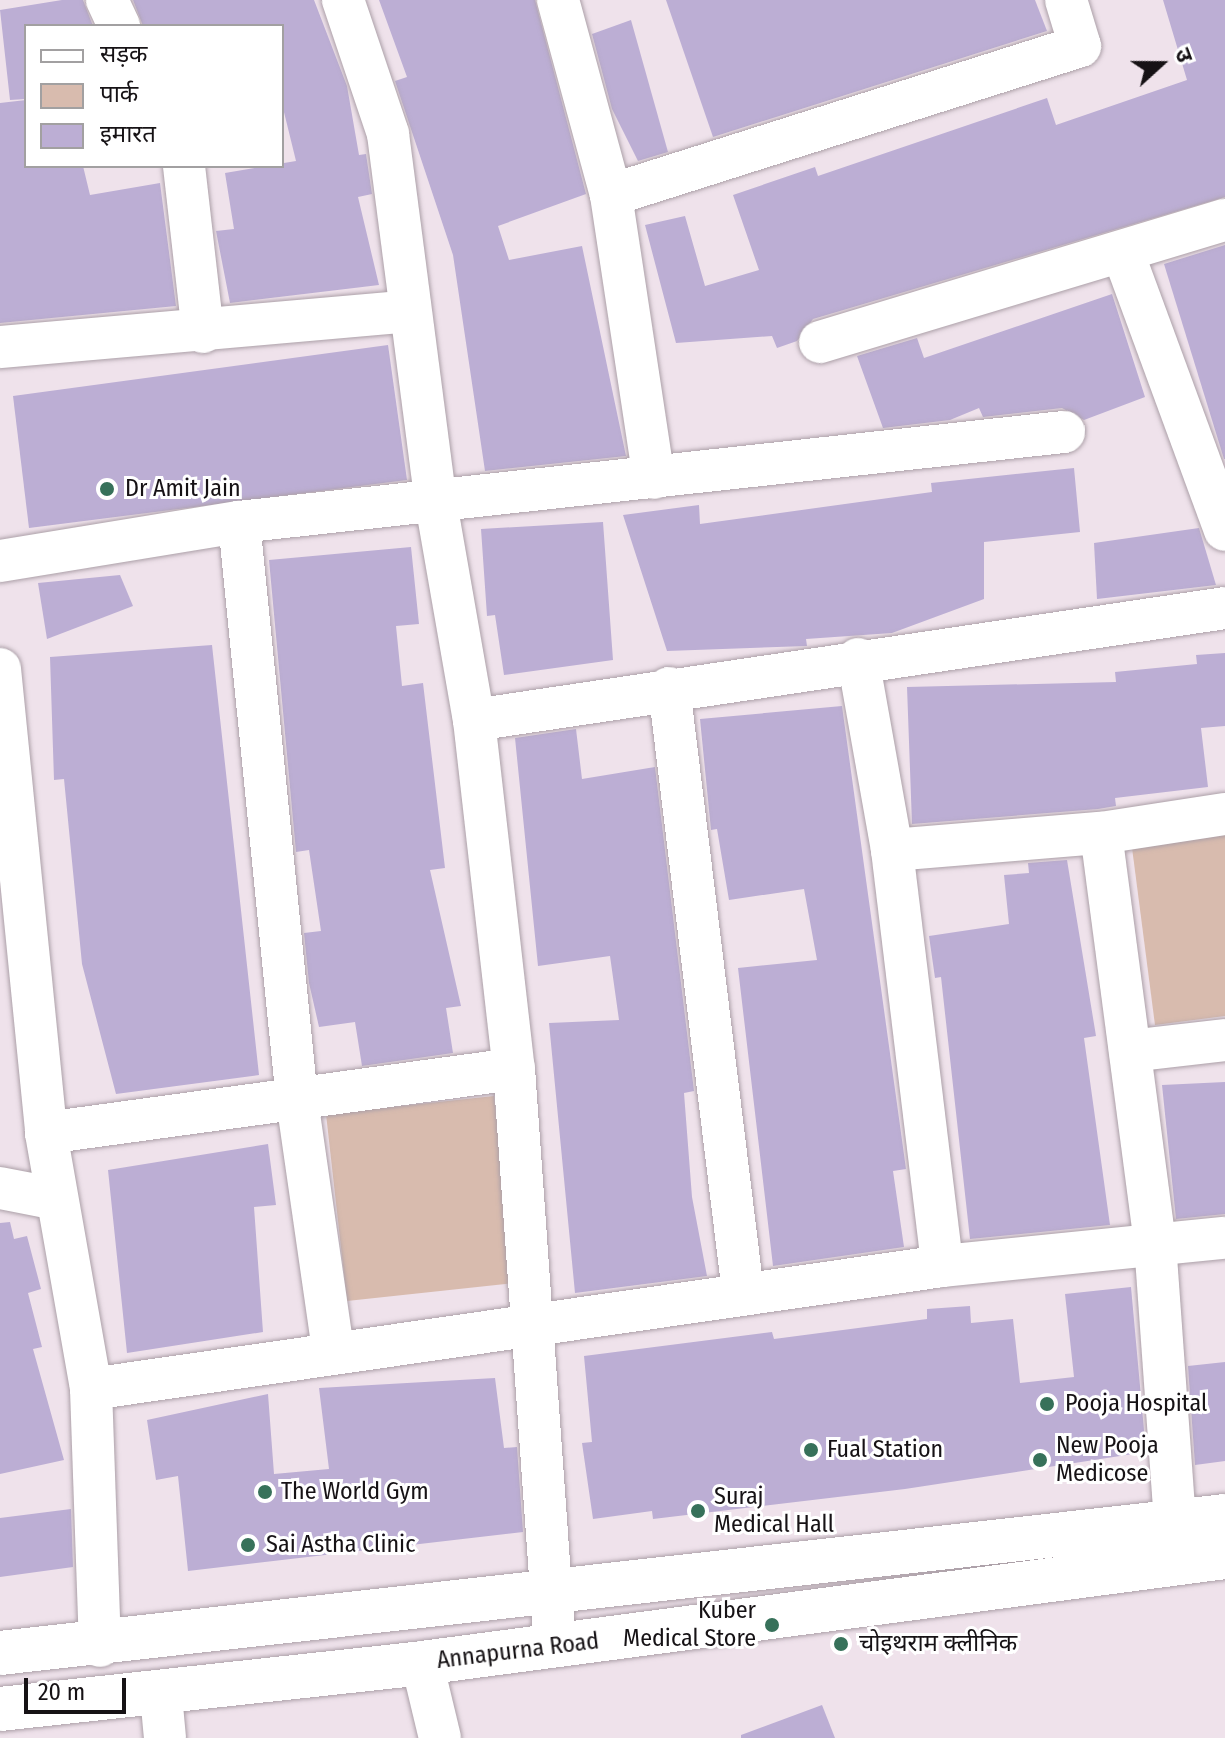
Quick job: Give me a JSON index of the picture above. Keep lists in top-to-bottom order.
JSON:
{
  "streets": {
    "main road": ["Annapurna Road"]
  },
  "places": [
    "Dr Amit Jain",
    "Pooja Hospital",
    "Fual Station",
    "New Pooja Medicose",
    "The World Gym",
    "Suraj Medical Hall",
    "Sai Astha Clinic",
    "Kuber Medical Store",
    "चोइथराम क्लीनिक"
  ],
  "legend": ["सड़क", "पार्क", "इमारत"],
  "scale_bar": "20 m",
  "north": "right"
}
